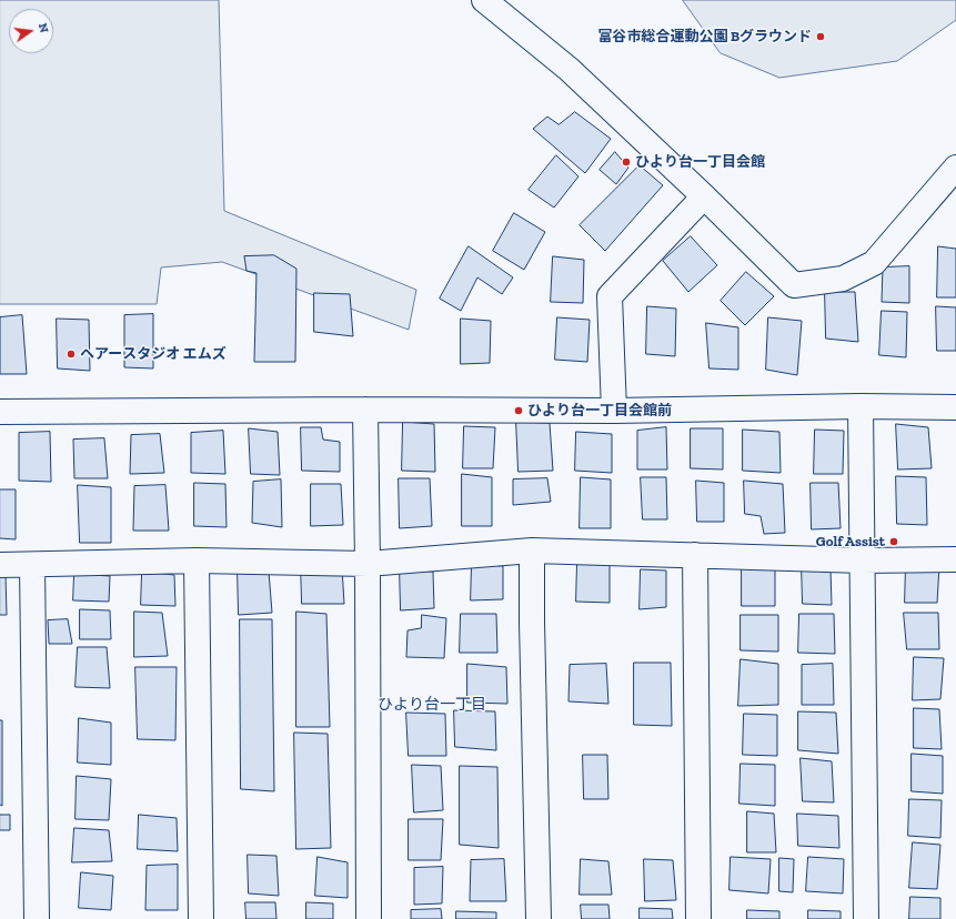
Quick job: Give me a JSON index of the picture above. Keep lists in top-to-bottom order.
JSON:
{
  "districts": ["ひより台一丁目"],
  "places": [
    "富谷市総合運動公園 Bグラウンド",
    "ひより台一丁目会館",
    "ヘアースタジオ エムズ",
    "ひより台一丁目会館前",
    "Golf Assist"
  ],
  "north": "right"
}
